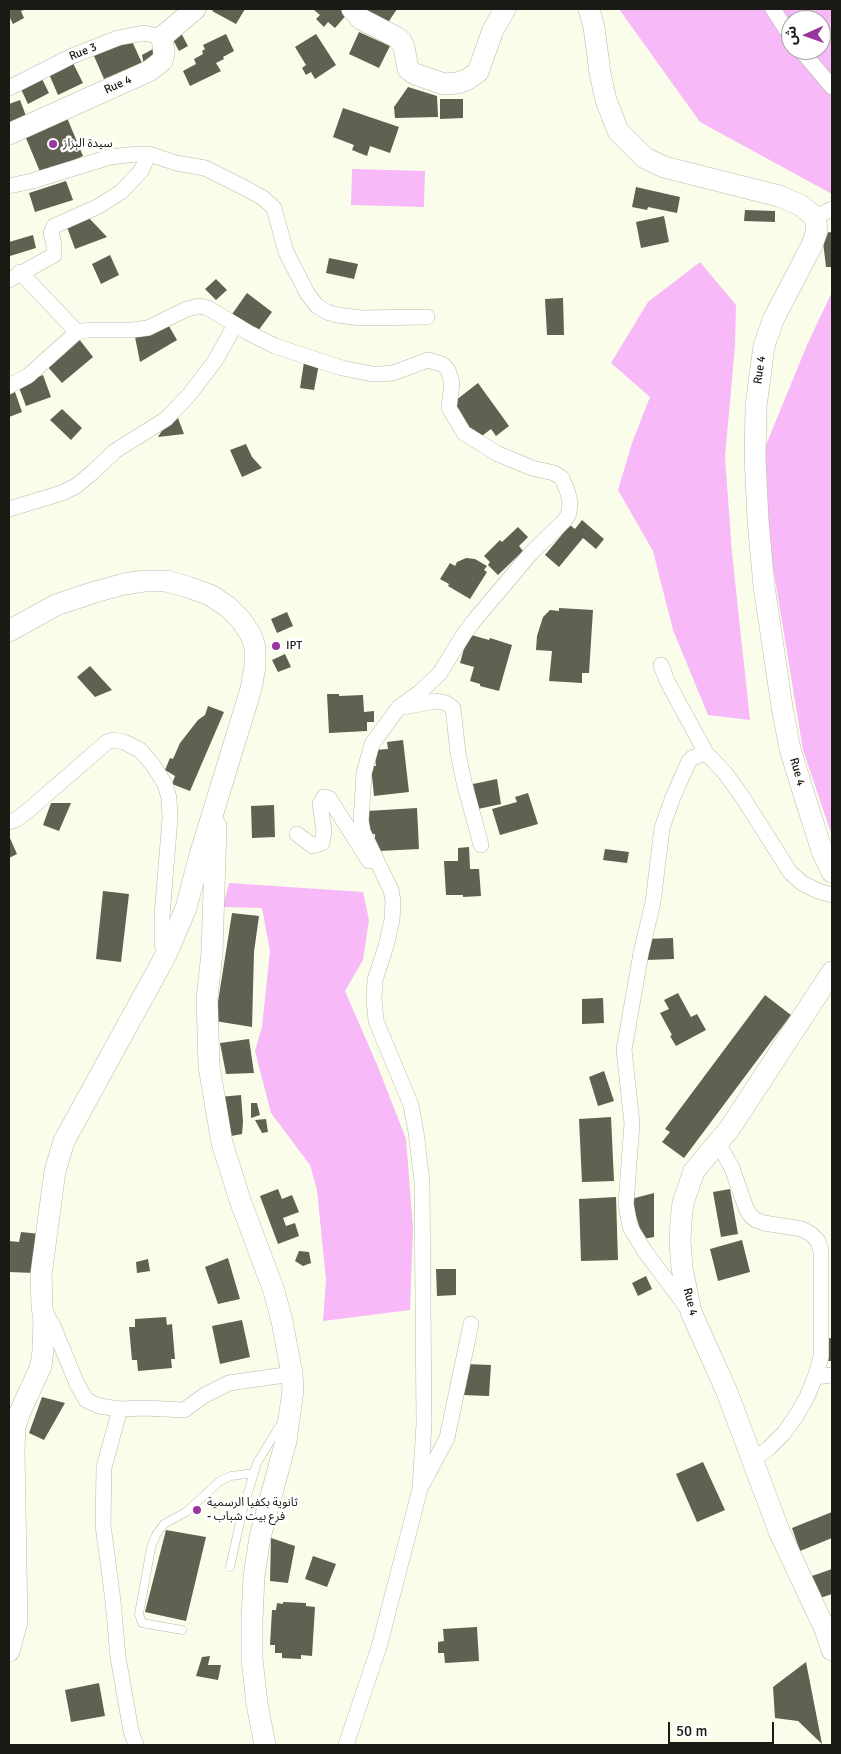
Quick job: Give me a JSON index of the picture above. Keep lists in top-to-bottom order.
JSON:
{
  "streets": {
    "street": ["Rue 3", "Rue 4"]
  },
  "crossings": [
    ["Rue 3", "Rue 4"]
  ],
  "places": ["سيدة البزاز", "IPT", "ثانوية بكفيا الرسمية - فرع بيت شباب"],
  "scale_bar": "50 m",
  "north": "left"
}
